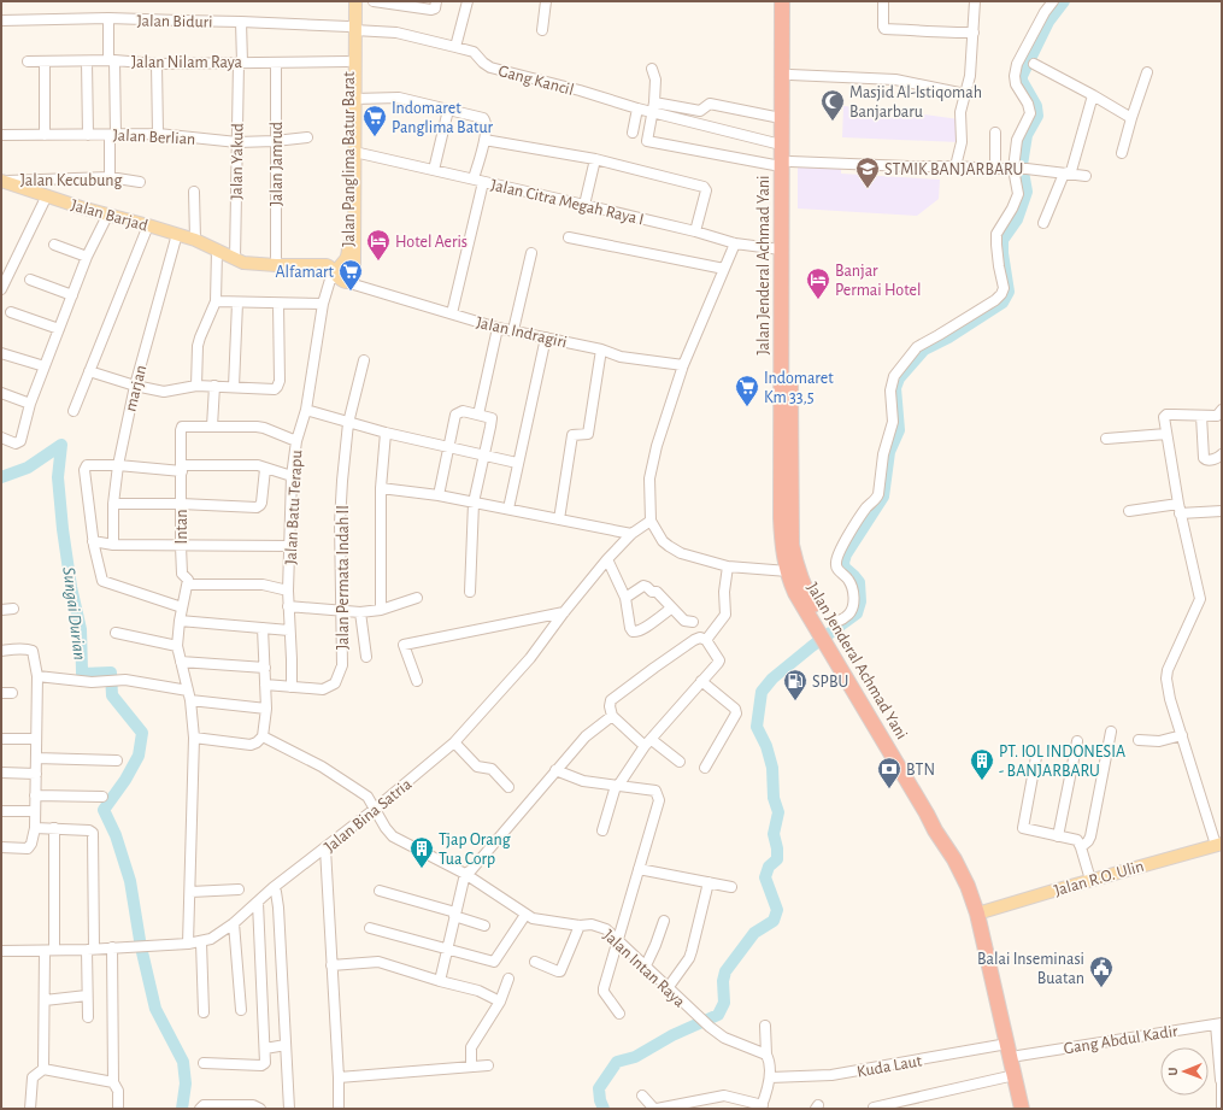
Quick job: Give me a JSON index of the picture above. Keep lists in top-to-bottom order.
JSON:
{
  "streets": {
    "highway": ["Jalan Jenderal Achmad Yani"],
    "main road": ["Jalan Panglima Batur Barat", "Jalan Barjad", "Jalan R.O. Ulin"],
    "street": [
      "Jalan Biduri",
      "Jalan Nilam Raya",
      "Gang Kancil",
      "Jalan Berlian",
      "Jalan Yakud",
      "Jalan Jamrud",
      "Jalan Kecubung",
      "Jalan Citra Megah Raya I",
      "Jalan Indragiri",
      "marjan",
      "Jalan Batu Terapu",
      "Intan",
      "Jalan Permata Indah II",
      "Jalan Bina Satria",
      "Jalan Intan Raya",
      "Gang Abdul Kadir",
      "Kuda Laut"
    ]
  },
  "crossings": [
    ["Jalan Biduri", "Gang Kancil"],
    ["Jalan Biduri", "Jalan Panglima Batur Barat"],
    ["Jalan Biduri", "Jalan Yakud"],
    ["Jalan Nilam Raya", "Jalan Panglima Batur Barat"],
    ["Jalan Nilam Raya", "Jalan Yakud"],
    ["Jalan Nilam Raya", "Jalan Jamrud"],
    ["Gang Kancil", "Jalan Panglima Batur Barat"],
    ["Jalan Berlian", "Jalan Yakud"],
    ["Jalan Berlian", "Jalan Jamrud"],
    ["Jalan Panglima Batur Barat", "Jalan Citra Megah Raya I"],
    ["Jalan Panglima Batur Barat", "Jalan Barjad"],
    ["Jalan Panglima Batur Barat", "Jalan Indragiri"],
    ["Jalan Panglima Batur Barat", "Jalan Batu Terapu"],
    ["Jalan Yakud", "Jalan Barjad"],
    ["Jalan Jamrud", "Jalan Barjad"],
    ["Jalan Kecubung", "Jalan Barjad"],
    ["Jalan Citra Megah Raya I", "Jalan Jenderal Achmad Yani"],
    ["Jalan Barjad", "Jalan Indragiri"],
    ["Jalan Barjad", "marjan"],
    ["Jalan Barjad", "Jalan Batu Terapu"],
    ["Jalan Jenderal Achmad Yani", "Jalan R.O. Ulin"],
    ["Jalan Jenderal Achmad Yani", "Gang Abdul Kadir"],
    ["Jalan Jenderal Achmad Yani", "Kuda Laut"],
    ["Jalan Indragiri", "Jalan Batu Terapu"],
    ["Jalan Batu Terapu", "Intan"],
    ["Jalan Batu Terapu", "Jalan Permata Indah II"],
    ["Jalan Bina Satria", "Jalan Intan Raya"]
  ],
  "water": ["Sungai Durian"],
  "places": {
    "mosque": ["Masjid Al-Istiqomah Banjarbaru"],
    "supermarket": ["Indomaret Panglima Batur", "Alfamart", "Indomaret Km 33,5"],
    "school or university": ["STMIK BANJARBARU"],
    "hotel": ["Hotel Aeris", "Banjar Permai Hotel"],
    "fuel station": ["SPBU"],
    "building": ["PT. IOL INDONESIA - BANJARBARU", "Tjap Orang Tua Corp"],
    "bank": ["BTN"],
    "public building": ["Balai Inseminasi Buatan"]
  },
  "north": "left"
}
